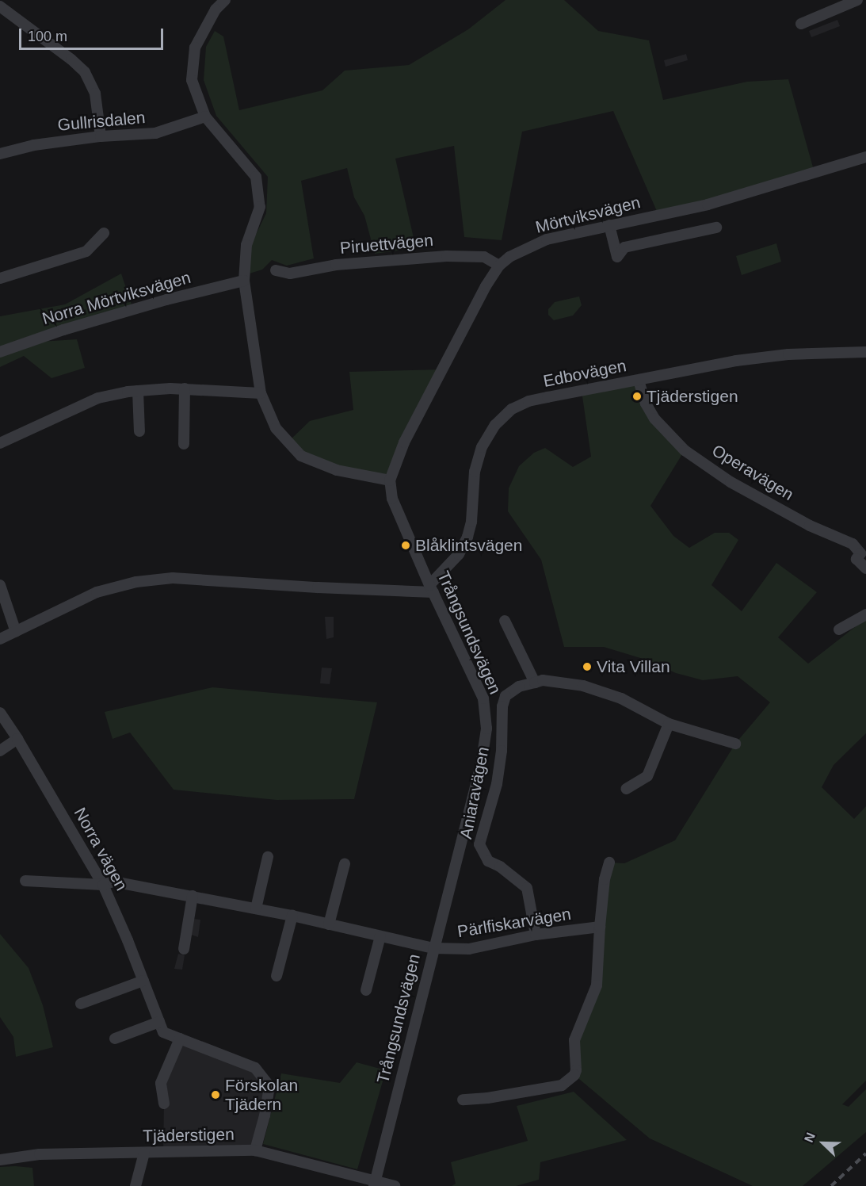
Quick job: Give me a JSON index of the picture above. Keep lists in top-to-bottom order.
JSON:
{
  "streets": {
    "street": [
      "Gullrisdalen",
      "Mörtviksvägen",
      "Piruettvägen",
      "Norra Mörtviksvägen",
      "Edbovägen",
      "Operavägen",
      "Trångsundsvägen",
      "Aniaravägen",
      "Norra vägen",
      "Pärlfiskarvägen",
      "Tjäderstigen"
    ]
  },
  "crossings": [
    ["Mörtviksvägen", "Piruettvägen"],
    ["Mörtviksvägen", "Trångsundsvägen"],
    ["Edbovägen", "Operavägen"],
    ["Edbovägen", "Trångsundsvägen"],
    ["Trångsundsvägen", "Pärlfiskarvägen"],
    ["Trångsundsvägen", "Tjäderstigen"],
    ["Aniaravägen", "Pärlfiskarvägen"],
    ["Norra vägen", "Pärlfiskarvägen"],
    ["Norra vägen", "Tjäderstigen"]
  ],
  "places": [
    "Tjäderstigen",
    "Blåklintsvägen",
    "Vita Villan",
    "Förskolan Tjädern"
  ],
  "scale_bar": "100 m",
  "north": "top left"
}
